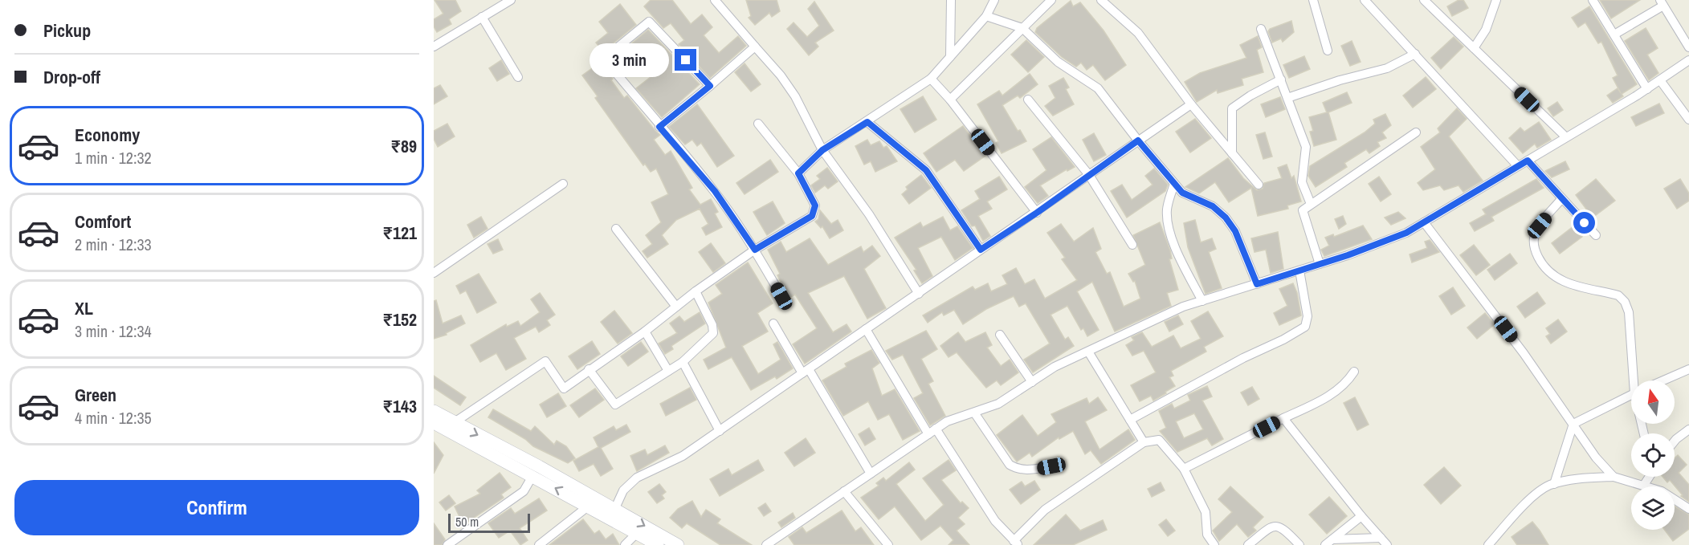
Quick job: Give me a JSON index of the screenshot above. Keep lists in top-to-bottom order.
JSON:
{
  "scale_bar": "50 m",
  "north": "top",
  "page": {
    "banner": ["Pickup", "Drop-off"],
    "bubble": "3 min",
    "list": [
      {
        "name": "Economy",
        "note": "1 min · 12:32",
        "value": "₹89"
      },
      {
        "name": "Comfort",
        "note": "2 min · 12:33",
        "value": "₹121"
      },
      {
        "name": "XL",
        "note": "3 min · 12:34",
        "value": "₹152"
      },
      {
        "name": "Green",
        "note": "4 min · 12:35",
        "value": "₹143"
      }
    ],
    "buttons": "Confirm",
    "scale": "50 m"
  }
}
